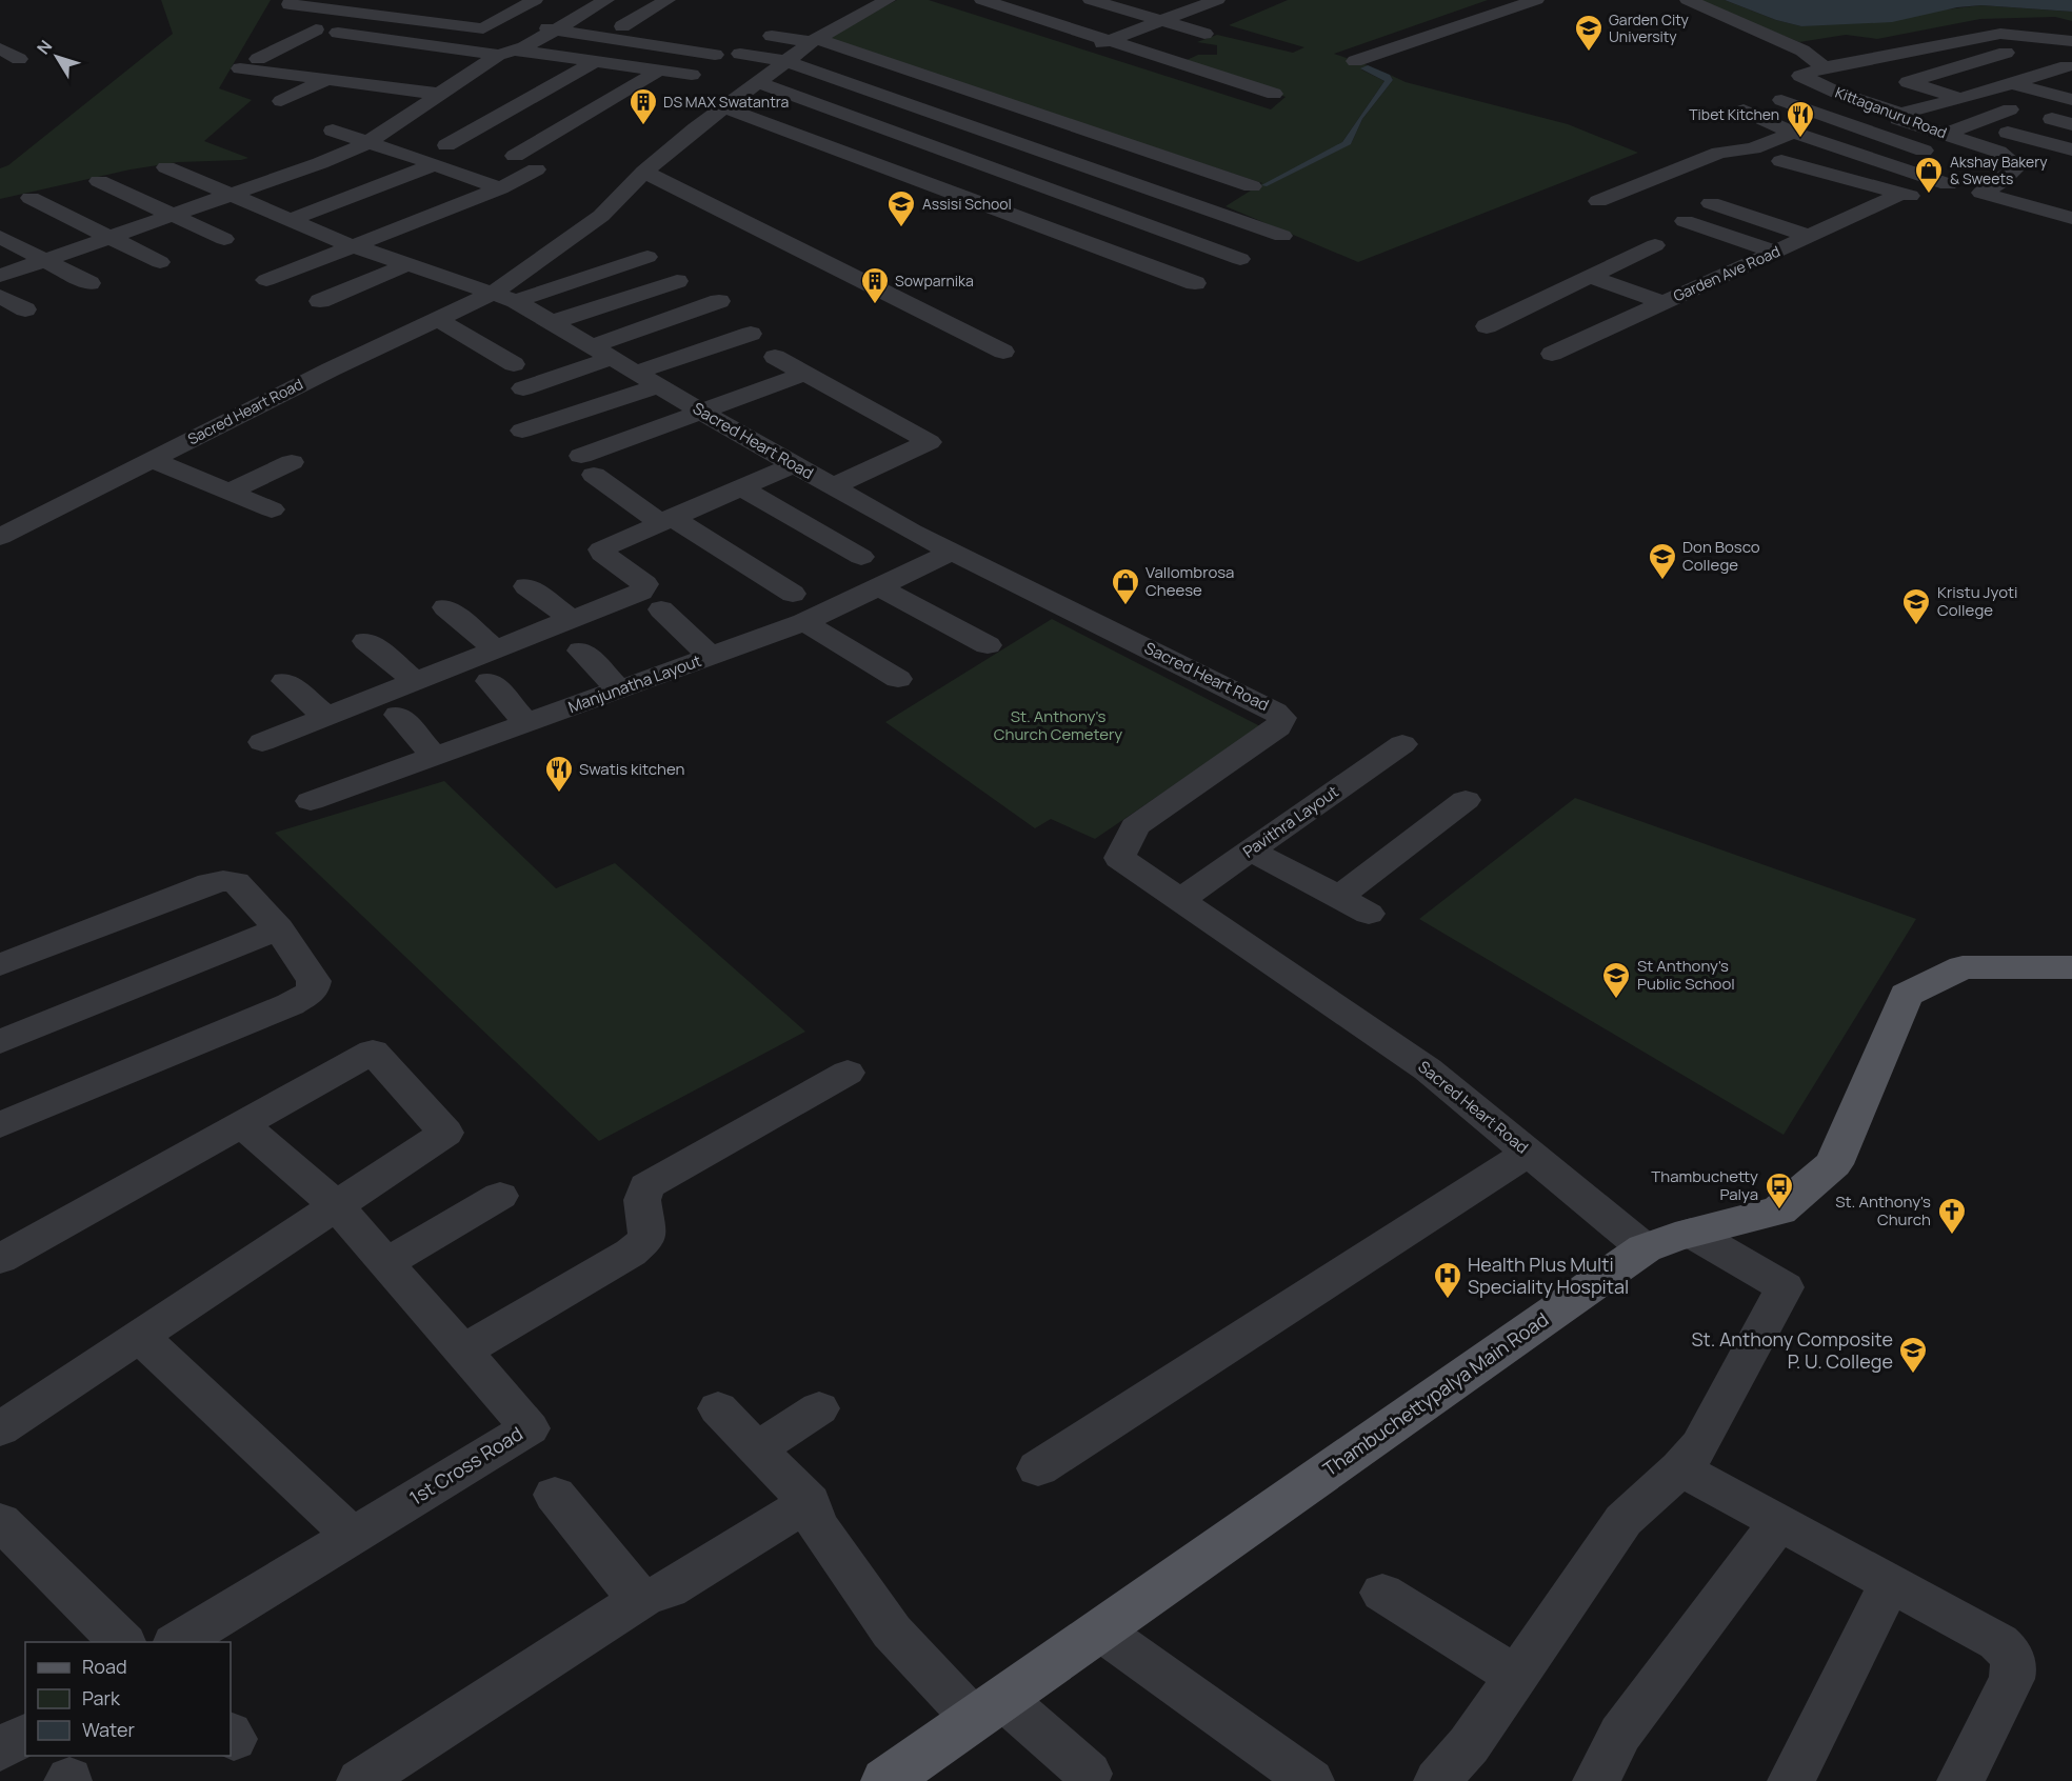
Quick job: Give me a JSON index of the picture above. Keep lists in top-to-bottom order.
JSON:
{
  "streets": {
    "main road": ["Thambuchettypalya Main Road"],
    "street": [
      "Kittaganuru Road",
      "Garden Ave Road",
      "Sacred Heart Road",
      "Manjunatha Layout",
      "Pavithra Layout",
      "1st Cross Road"
    ]
  },
  "crossings": [
    ["Sacred Heart Road", "Manjunatha Layout"],
    ["Sacred Heart Road", "Pavithra Layout"],
    ["Sacred Heart Road", "Thambuchettypalya Main Road"]
  ],
  "parks": ["St. Anthony's Church Cemetery"],
  "places": {
    "school or university": [
      "Garden City University",
      "Assisi School",
      "Don Bosco College",
      "Kristu Jyoti College",
      "St Anthony's Public School",
      "St. Anthony Composite P. U. College"
    ],
    "building": ["DS MAX Swatantra", "Sowparnika"],
    "restaurant": ["Tibet Kitchen", "Swatis kitchen"],
    "shop": ["Akshay Bakery & Sweets", "Vallombrosa Cheese"],
    "bus stop": ["Thambuchetty Palya"],
    "church": ["St. Anthony's Church"],
    "hospital": ["Health Plus Multi Speciality Hospital"]
  },
  "legend": ["Road", "Park", "Water"],
  "north": "top left"
}
